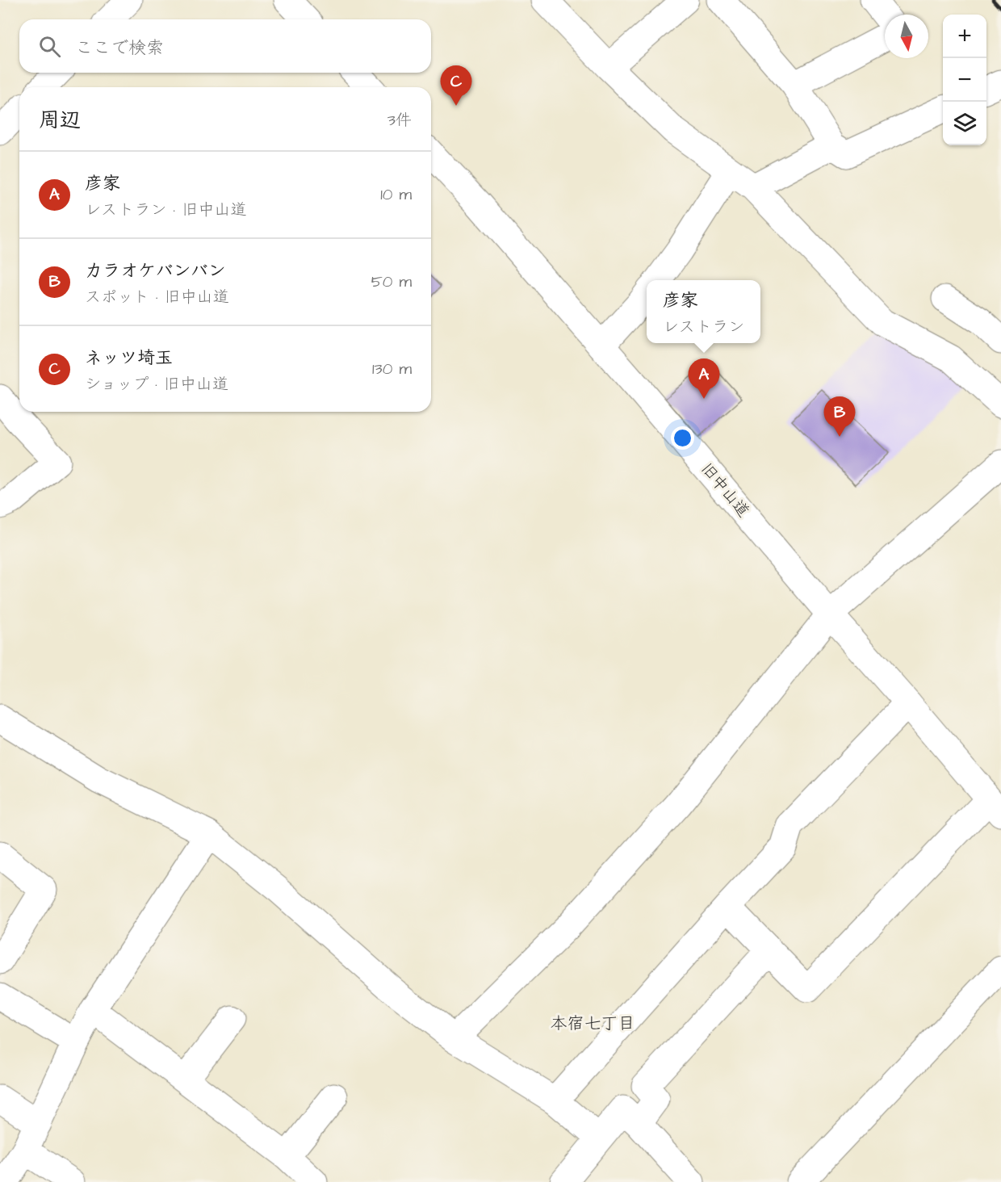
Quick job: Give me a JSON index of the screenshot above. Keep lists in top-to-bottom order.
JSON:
{
  "streets": {
    "street": ["旧中山道"]
  },
  "districts": ["本宿七丁目"],
  "north": "bottom",
  "page": {
    "map_buttons": ["+", "−"],
    "search": "ここで検索",
    "pins": ["C", "A", "B"],
    "heading": ["周辺", "3件"],
    "list": [
      {
        "mark": "A",
        "name": "彦家",
        "note": "レストラン · 旧中山道",
        "value": "10 m"
      },
      {
        "mark": "B",
        "name": "カラオケバンバン",
        "note": "スポット · 旧中山道",
        "value": "50 m"
      },
      {
        "mark": "C",
        "name": "ネッツ埼玉",
        "note": "ショップ · 旧中山道",
        "value": "130 m"
      }
    ],
    "popup": ["彦家", "レストラン"]
  }
}
